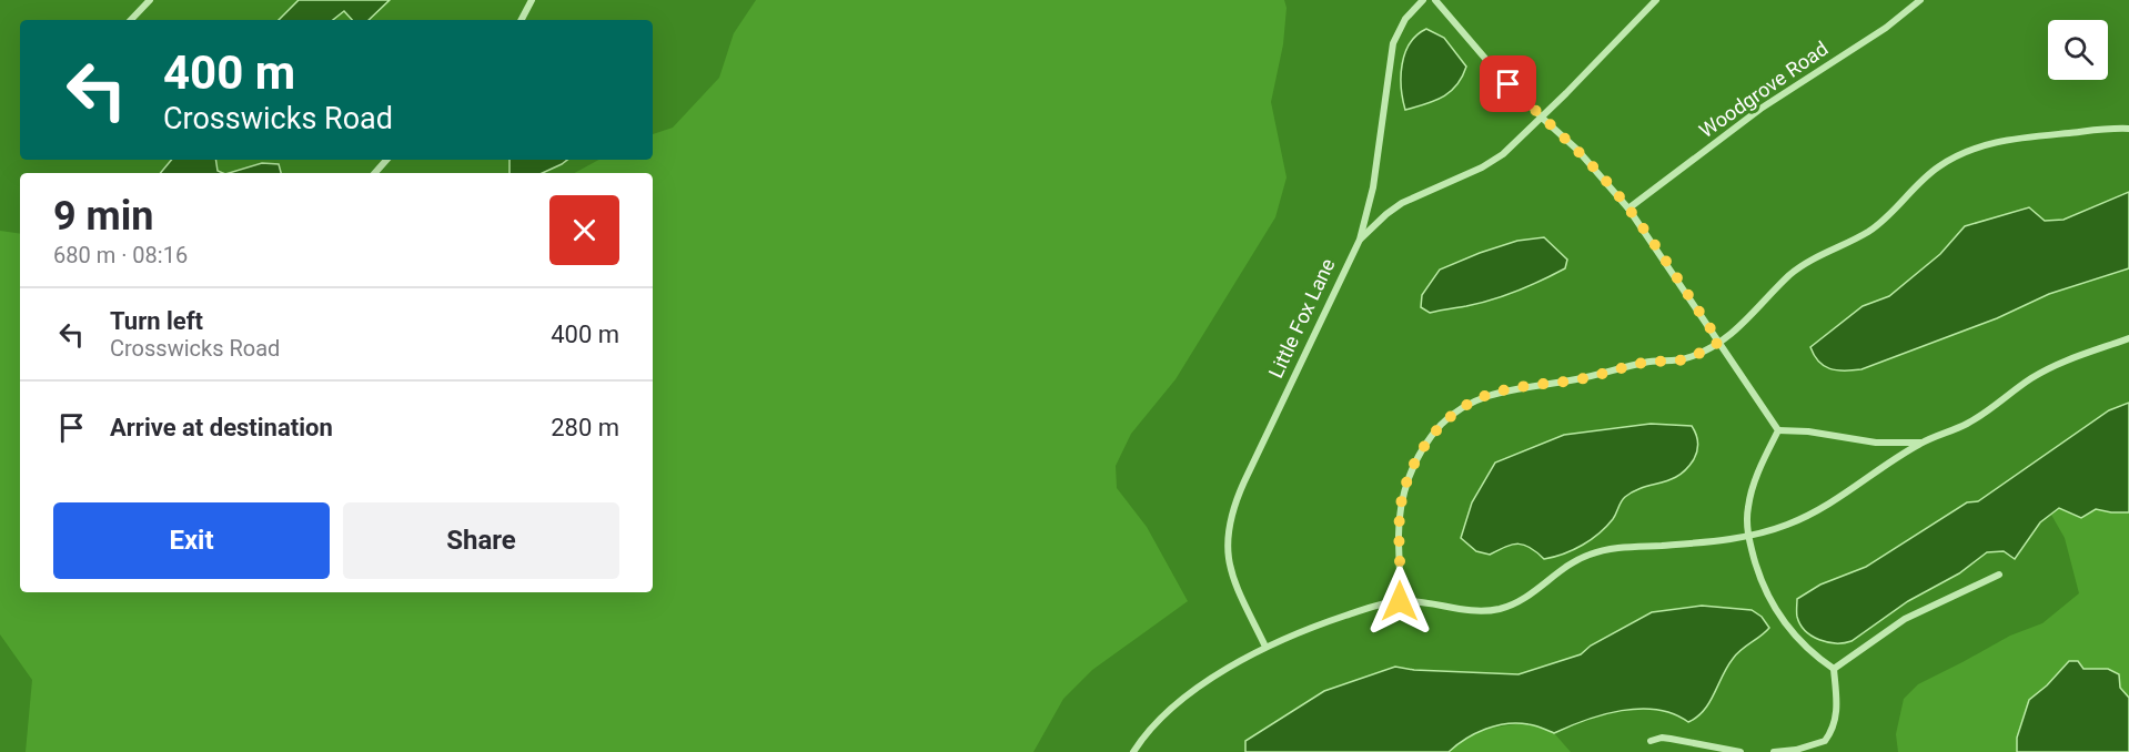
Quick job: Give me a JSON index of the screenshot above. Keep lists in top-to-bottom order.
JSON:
{
  "streets": {
    "street": ["Woodgrove Road", "Little Fox Lane"]
  },
  "page": {
    "turn": ["400 m", "Crosswicks Road"],
    "heading": ["9 min", "680 m · 08:16"],
    "list": [
      {
        "name": "Turn left",
        "note": "Crosswicks Road",
        "value": "400 m"
      },
      {
        "name": "Arrive at destination",
        "value": "280 m"
      }
    ],
    "buttons": ["Exit", "Share"]
  }
}
